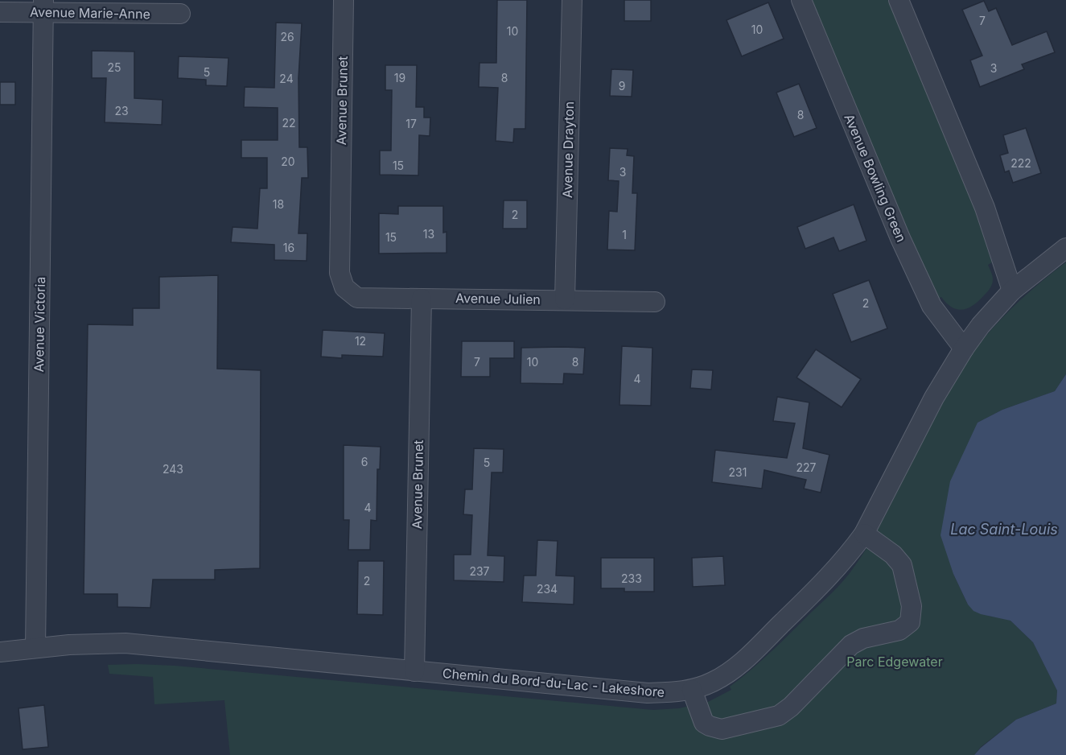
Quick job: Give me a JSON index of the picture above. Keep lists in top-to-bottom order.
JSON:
{
  "streets": {
    "street": [
      "Avenue Marie-Anne",
      "Avenue Brunet",
      "Avenue Drayton",
      "Avenue Bowling Green",
      "Avenue Julien",
      "Avenue Victoria",
      "Chemin du Bord-du-Lac - Lakeshore"
    ]
  },
  "crossings": [
    ["Avenue Marie-Anne", "Avenue Victoria"],
    ["Avenue Brunet", "Avenue Julien"],
    ["Avenue Brunet", "Chemin du Bord-du-Lac - Lakeshore"],
    ["Avenue Drayton", "Avenue Julien"],
    ["Avenue Bowling Green", "Chemin du Bord-du-Lac - Lakeshore"],
    ["Avenue Victoria", "Chemin du Bord-du-Lac - Lakeshore"]
  ],
  "water": ["Lac Saint-Louis"],
  "parks": ["Parc Edgewater"],
  "house_numbers": [
    "7",
    "10",
    "10",
    "26",
    "25",
    "3",
    "5",
    "19",
    "8",
    "24",
    "9",
    "23",
    "8",
    "22",
    "17",
    "20",
    "222",
    "15",
    "3",
    "18",
    "2",
    "13",
    "1",
    "15",
    "16",
    "2",
    "12",
    "7",
    "10",
    "8",
    "4",
    "6",
    "5",
    "227",
    "243",
    "231",
    "4",
    "237",
    "233",
    "2",
    "234"
  ]
}
